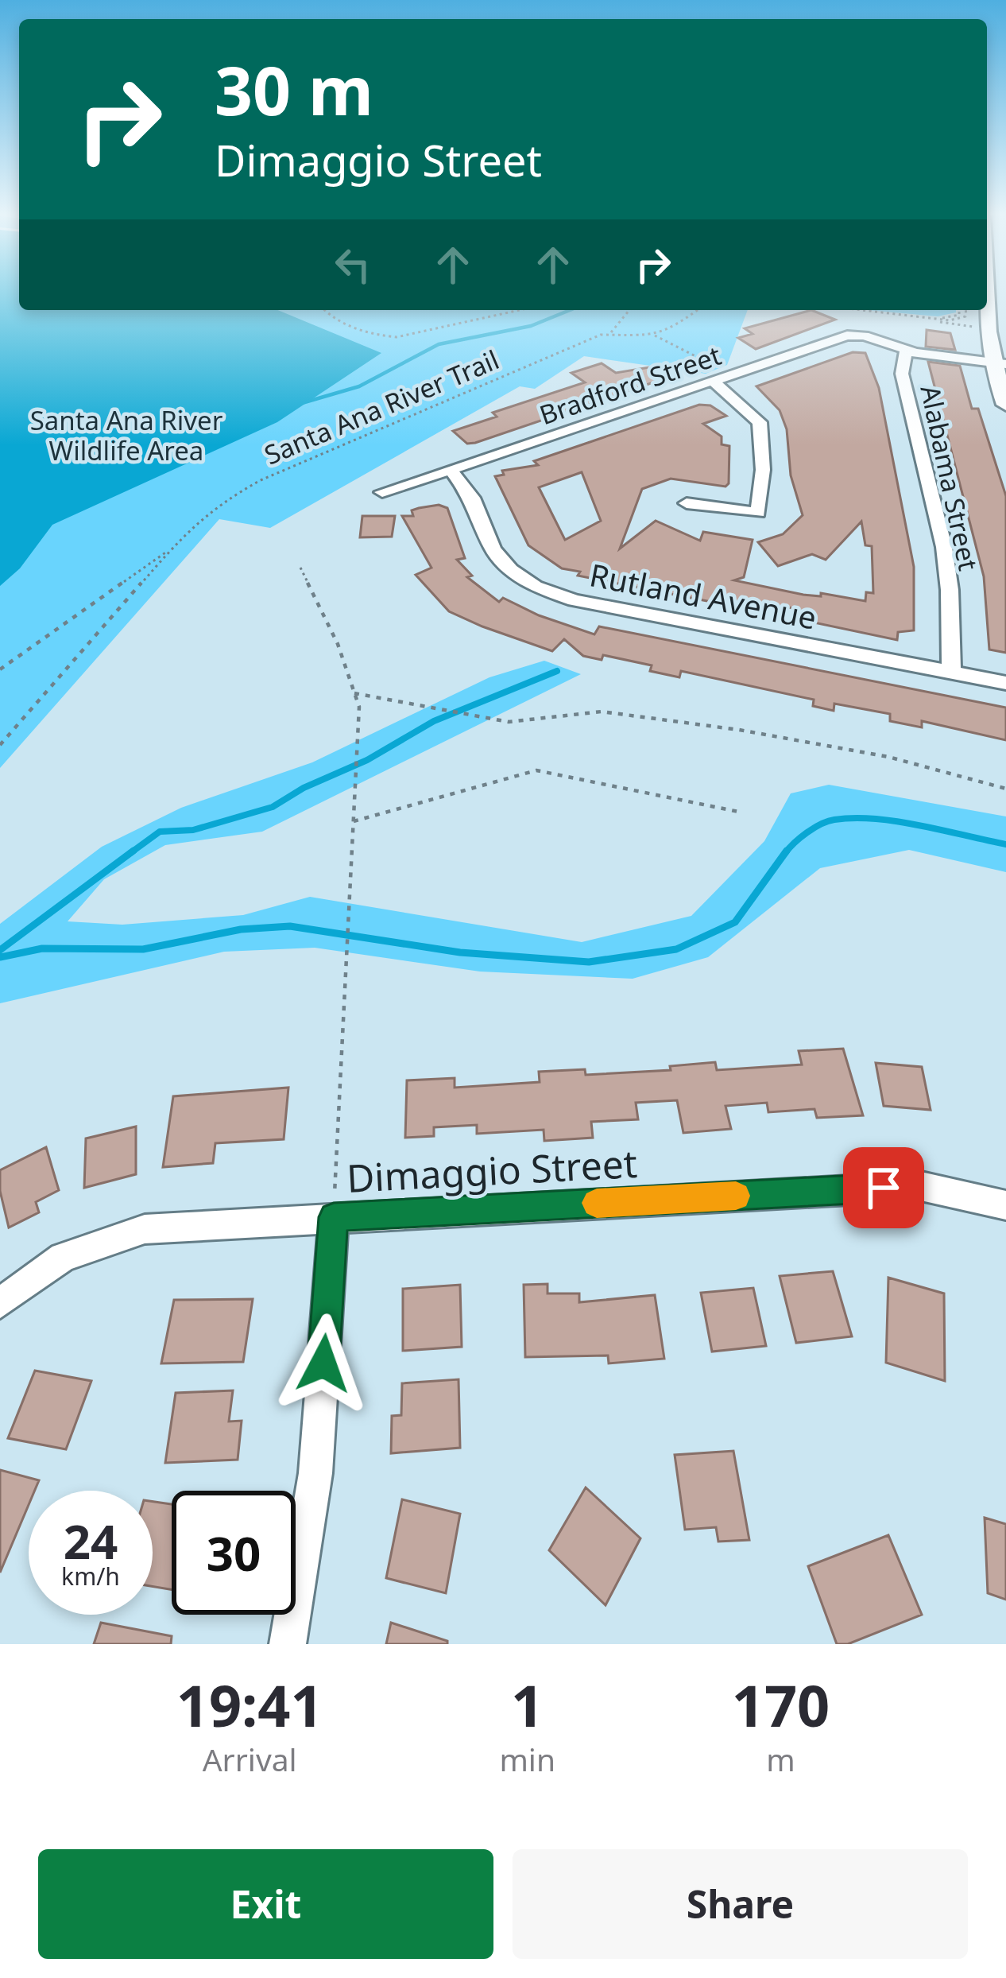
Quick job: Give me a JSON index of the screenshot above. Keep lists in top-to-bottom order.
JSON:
{
  "streets": {
    "street": [
      "Bradford Street",
      "Alabama Street",
      "Rutland Avenue",
      "Dimaggio Street"
    ],
    "path": ["Santa Ana River Trail"]
  },
  "crossings": [
    ["Bradford Street", "Alabama Street"],
    ["Bradford Street", "Rutland Avenue"],
    ["Alabama Street", "Rutland Avenue"]
  ],
  "parks": ["Santa Ana River Wildlife Area"],
  "page": {
    "turn": ["30 m", "Dimaggio Street"],
    "speed": "24 km/h",
    "limit": "30",
    "eta": [
      "19:41",
      "Arrival",
      "1",
      "min",
      "170",
      "m"
    ],
    "buttons": ["Exit", "Share"]
  }
}
